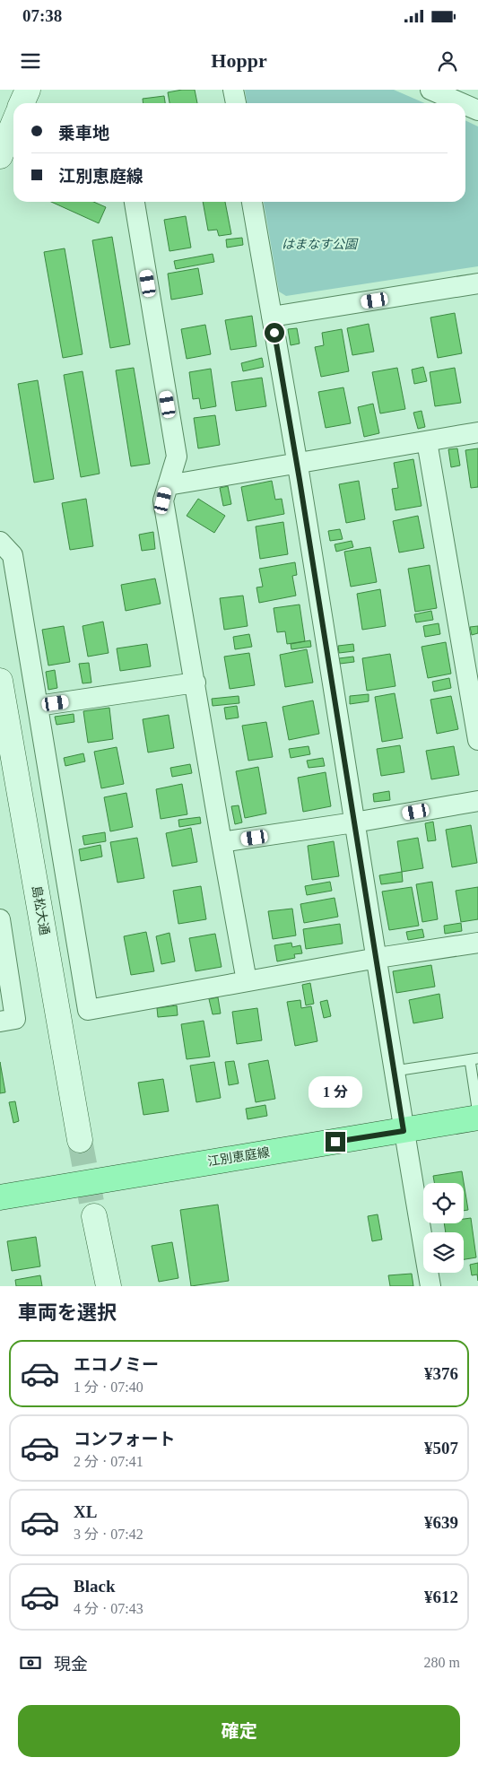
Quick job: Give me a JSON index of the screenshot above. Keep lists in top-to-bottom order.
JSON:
{
  "streets": {
    "main road": ["江別恵庭線"],
    "street": ["島松大通"]
  },
  "parks": ["はまなす公園"],
  "page": {
    "status": "07:38",
    "header": "Hoppr",
    "banner": ["乗車地", "江別恵庭線"],
    "bubble": "1 分",
    "heading": "車両を選択",
    "list": [
      {
        "name": "エコノミー",
        "note": "1 分 · 07:40",
        "value": "¥376"
      },
      {
        "name": "コンフォート",
        "note": "2 分 · 07:41",
        "value": "¥507"
      },
      {
        "name": "XL",
        "note": "3 分 · 07:42",
        "value": "¥639"
      },
      {
        "name": "Black",
        "note": "4 分 · 07:43",
        "value": "¥612"
      }
    ],
    "pay": ["現金", "280 m"],
    "buttons": "確定"
  }
}
